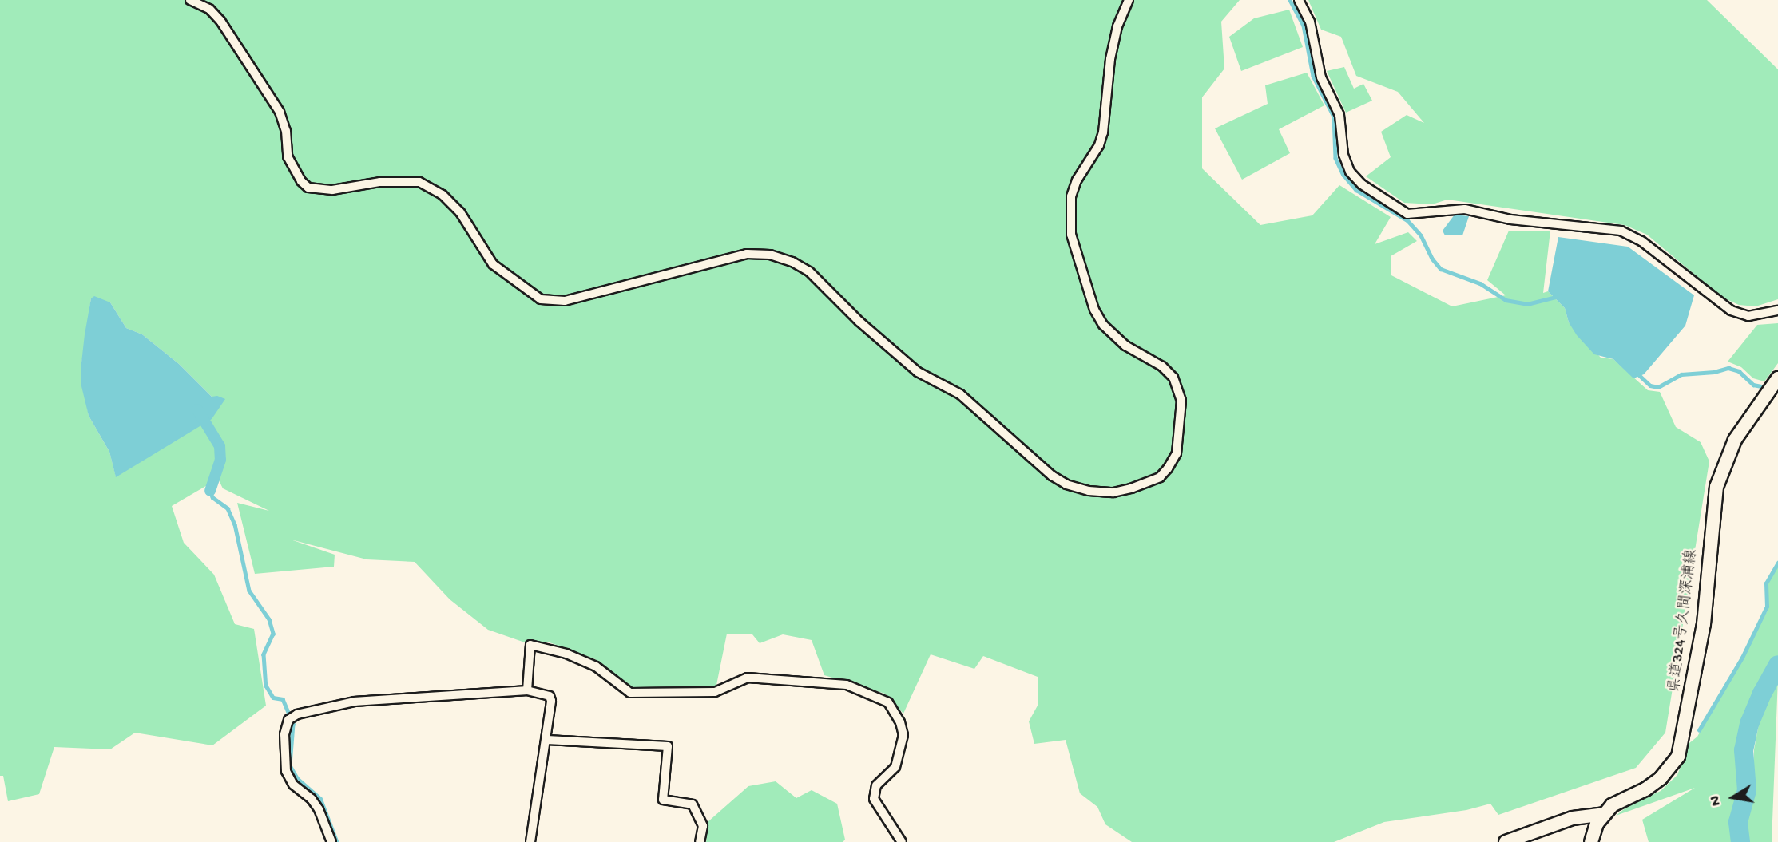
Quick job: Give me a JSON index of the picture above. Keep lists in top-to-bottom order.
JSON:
{
  "streets": {
    "main road": ["県道324号久間深浦線"]
  },
  "north": "left"
}
